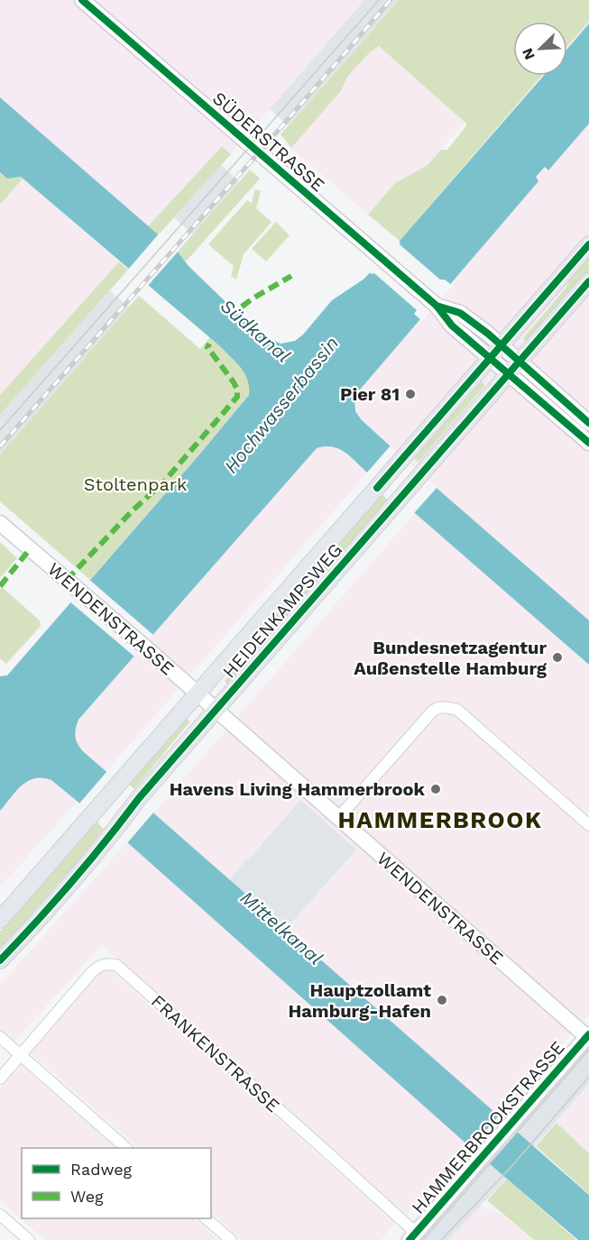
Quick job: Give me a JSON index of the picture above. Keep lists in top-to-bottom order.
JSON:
{
  "streets": {
    "main road": ["HEIDENKAMPSWEG"],
    "street": [
      "SÜDERSTRASSE",
      "WENDENSTRASSE",
      "FRANKENSTRASSE",
      "HAMMERBROOKSTRASSE"
    ]
  },
  "crossings": [
    ["SÜDERSTRASSE", "HEIDENKAMPSWEG"],
    ["HEIDENKAMPSWEG", "WENDENSTRASSE"],
    ["WENDENSTRASSE", "HAMMERBROOKSTRASSE"],
    ["FRANKENSTRASSE", "HAMMERBROOKSTRASSE"]
  ],
  "districts": ["HAMMERBROOK"],
  "water": ["Südkanal", "Hochwasserbassin", "Mittelkanal"],
  "parks": ["Stoltenpark"],
  "places": [
    "Pier 81",
    "Bundesnetzagentur Außenstelle Hamburg",
    "Havens Living Hammerbrook",
    "Hauptzollamt Hamburg-Hafen"
  ],
  "legend": ["Radweg", "Weg"],
  "north": "bottom left"
}
